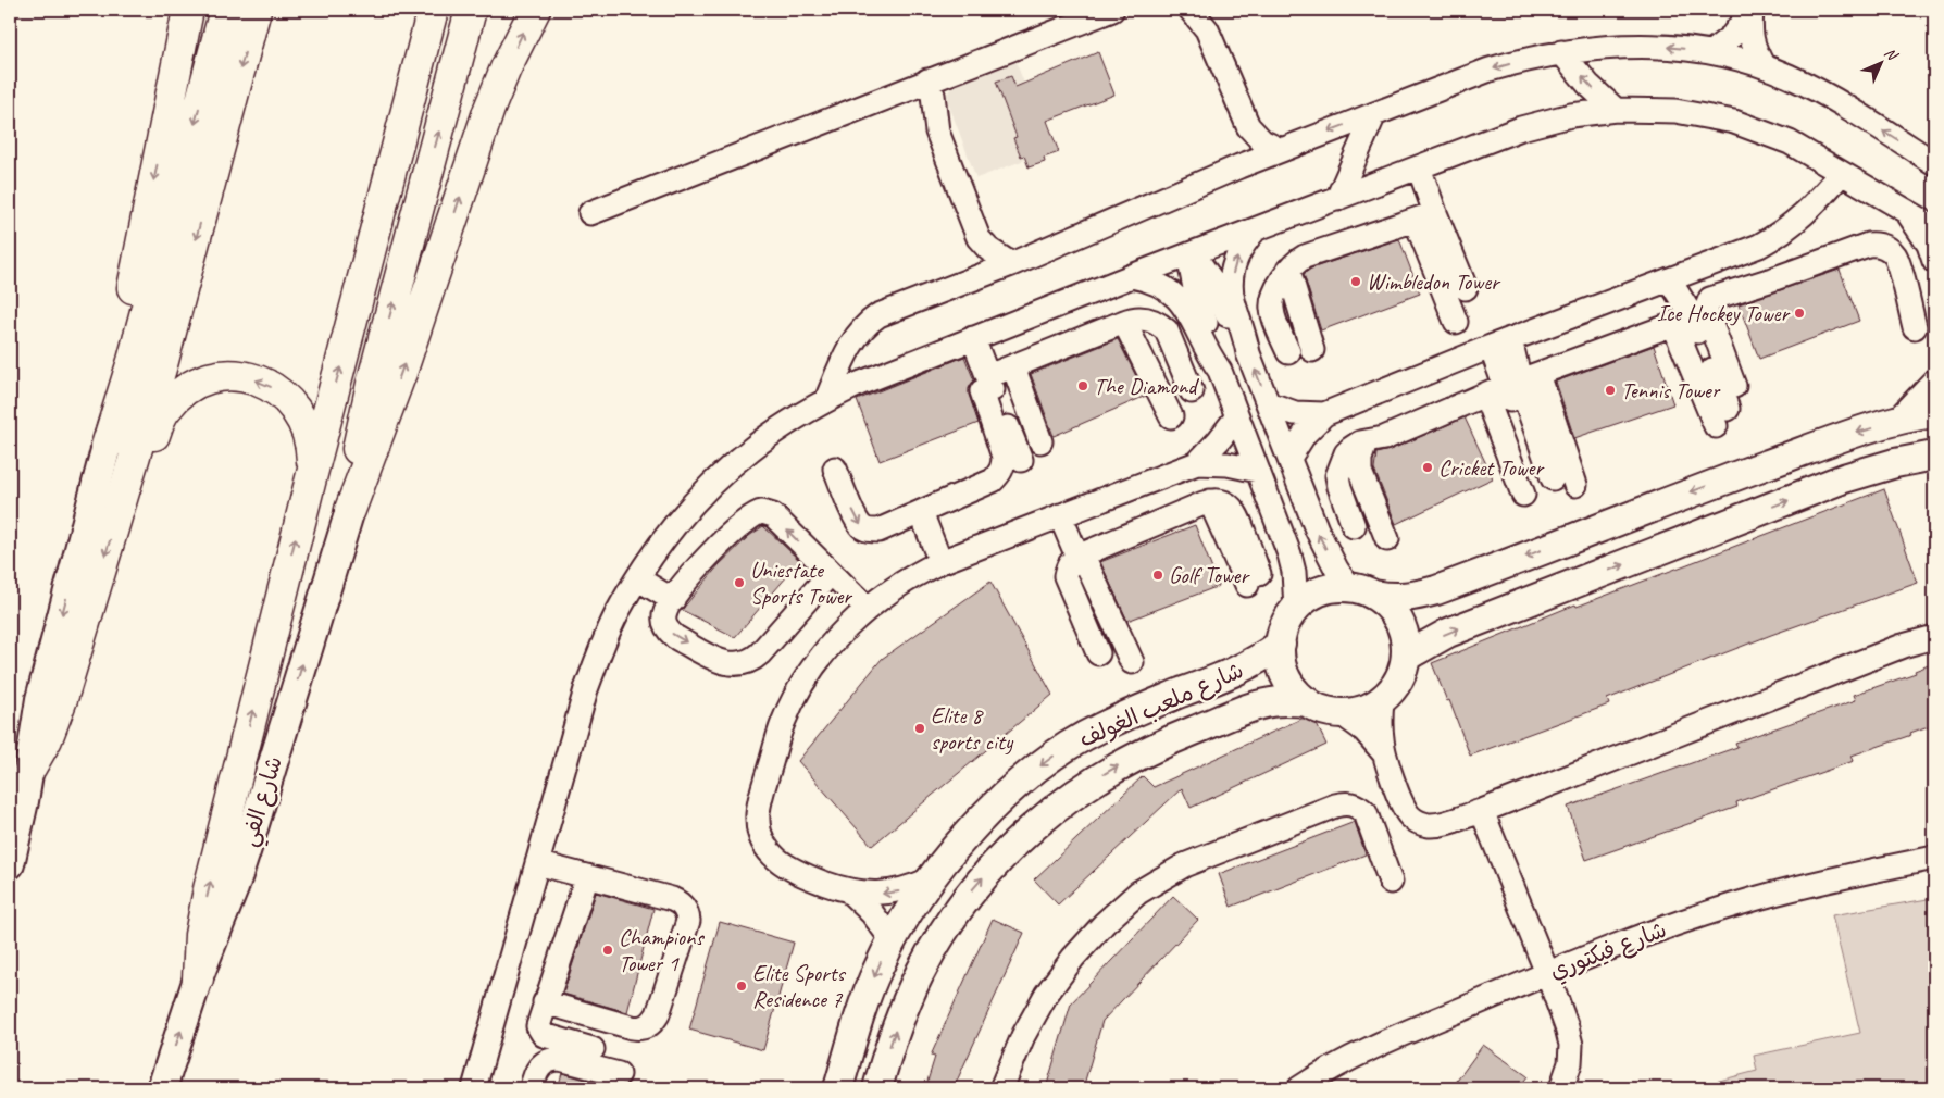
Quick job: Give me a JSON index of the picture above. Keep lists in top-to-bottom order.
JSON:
{
  "streets": {
    "street": ["شارع ملعب الغولف", "شارع الفي", "شارع فيكتوري"]
  },
  "places": [
    "Wimbledon Tower",
    "Ice Hockey Tower",
    "The Diamond",
    "Tennis Tower",
    "Cricket Tower",
    "Golf Tower",
    "Uniestate Sports Tower",
    "Elite 8 sports city",
    "Champions Tower 1",
    "Elite Sports Residence 7"
  ],
  "north": "top right"
}
